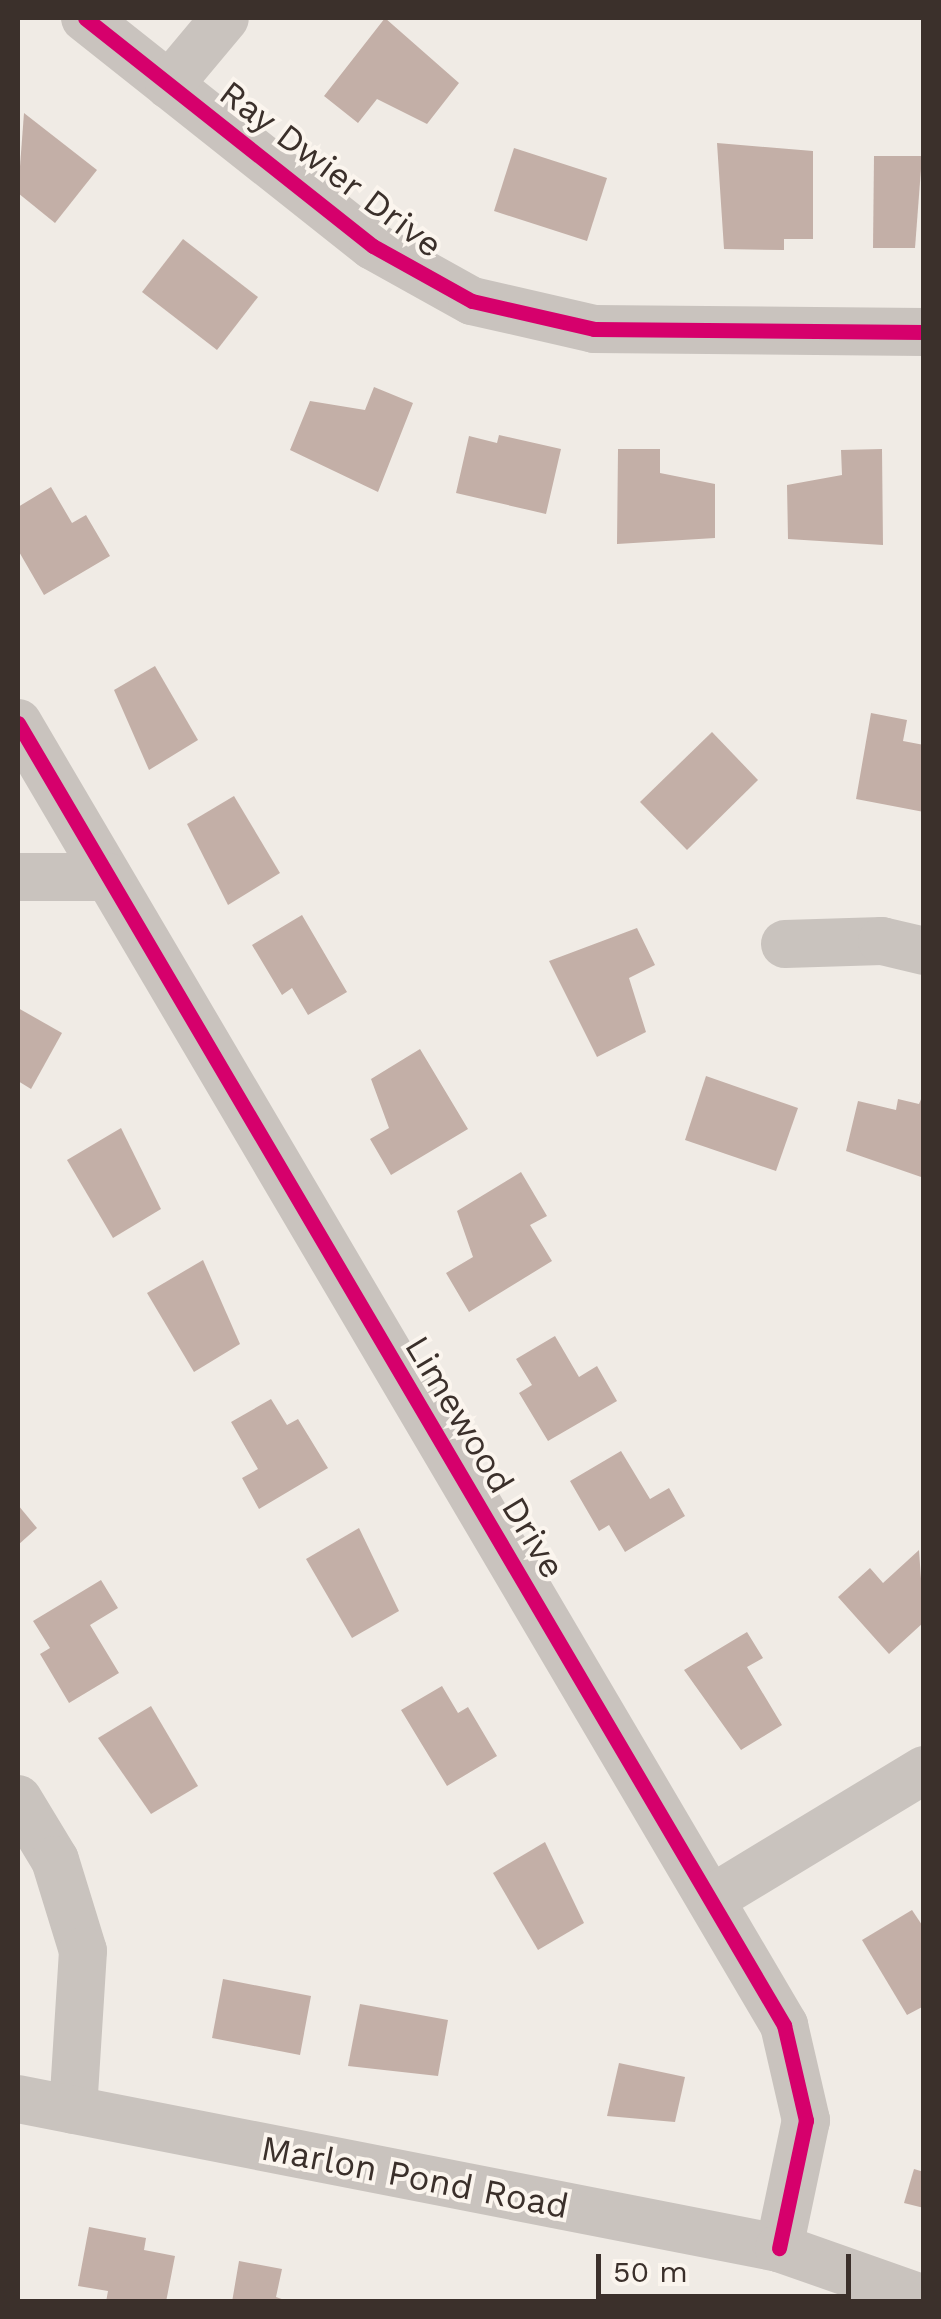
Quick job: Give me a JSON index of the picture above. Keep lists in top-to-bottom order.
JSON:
{
  "streets": {
    "street": ["Ray Dwier Drive", "Limewood Drive", "Marlon Pond Road"]
  },
  "crossings": [
    ["Limewood Drive", "Marlon Pond Road"]
  ],
  "scale_bar": "50 m"
}
